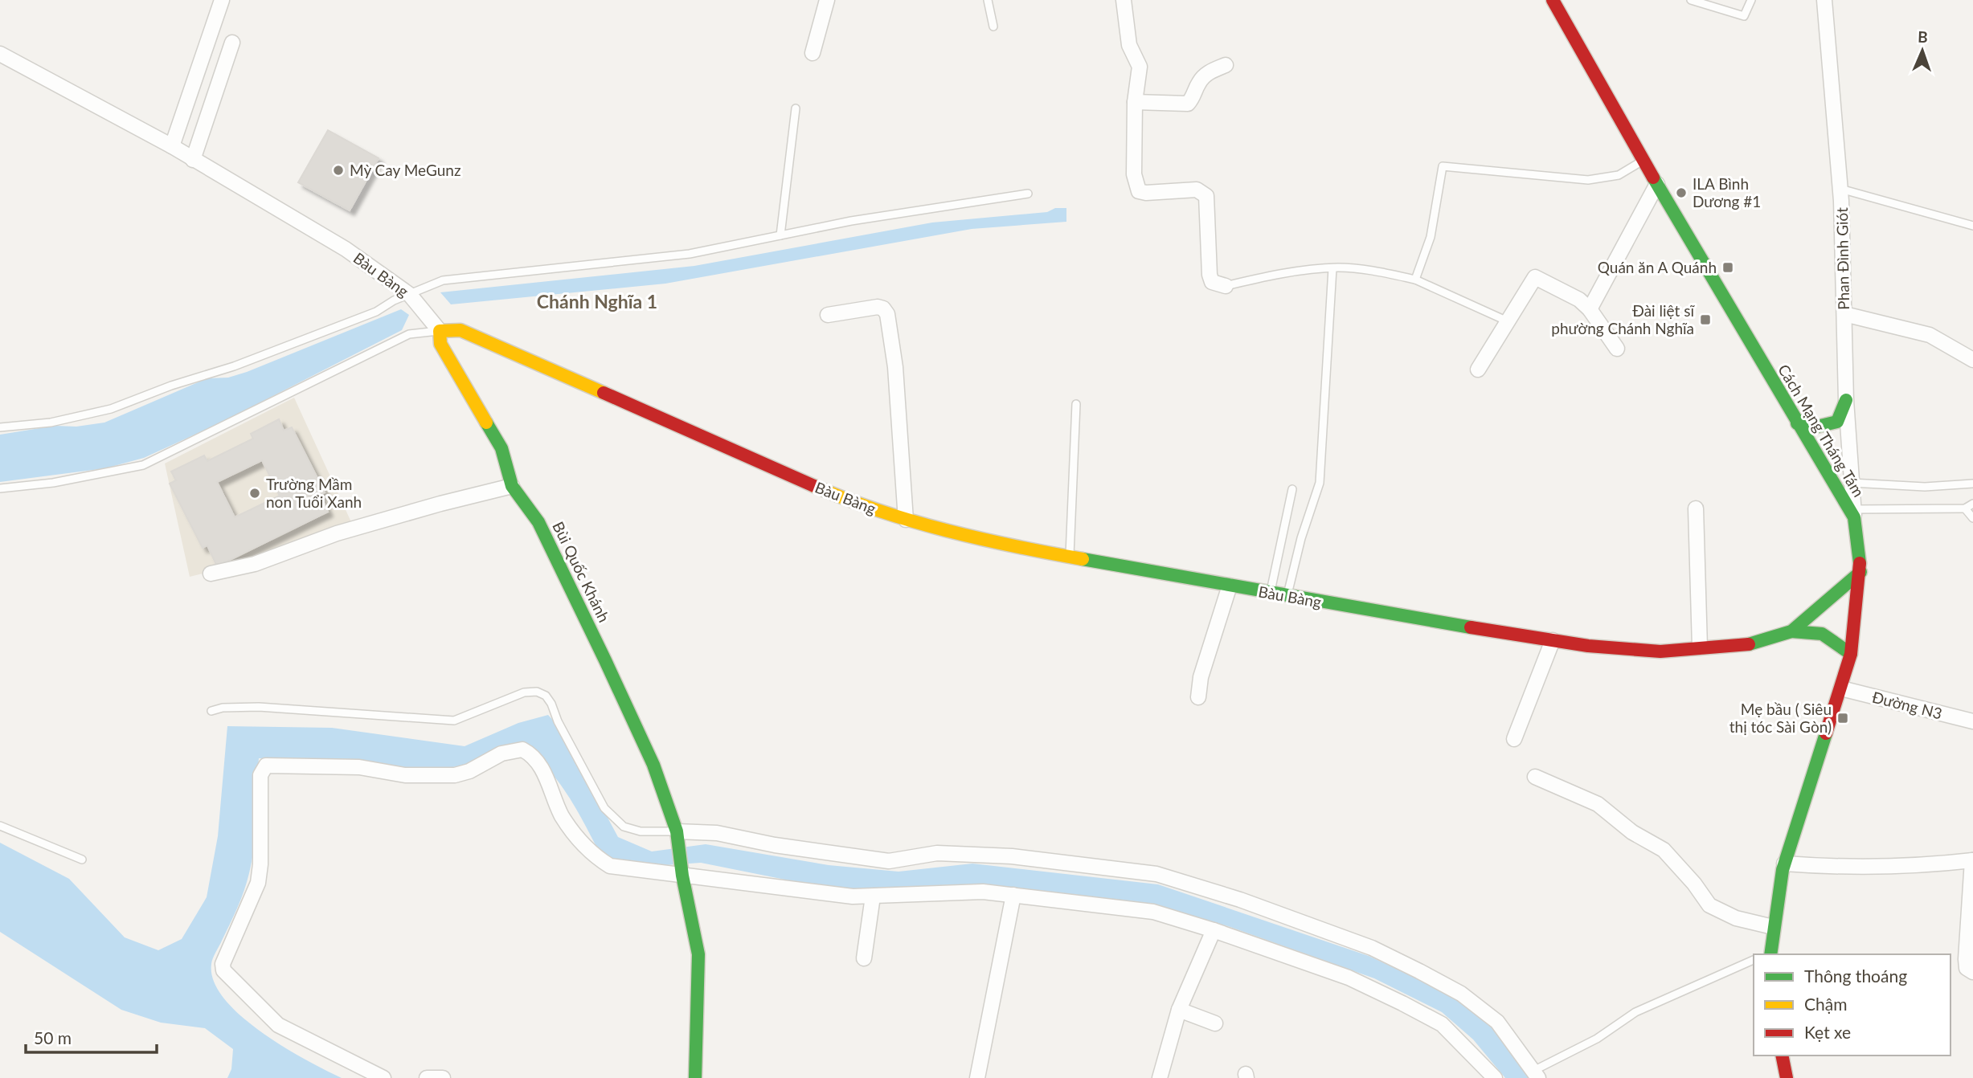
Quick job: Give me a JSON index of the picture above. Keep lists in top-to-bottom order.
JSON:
{
  "streets": {
    "street": [
      "Phan Đình Giót",
      "Bàu Bàng",
      "Cách Mạng Tháng Tám",
      "Bùi Quốc Khánh",
      "Đường N3"
    ]
  },
  "crossings": [
    ["Phan Đình Giót", "Cách Mạng Tháng Tám"],
    ["Bàu Bàng", "Bùi Quốc Khánh"],
    ["Cách Mạng Tháng Tám", "Đường N3"]
  ],
  "districts": ["Chánh Nghĩa 1"],
  "places": {
    "other": ["Mỳ Cay MeGunz", "ILA Bình Dương #1", "Trường Mầm non Tuổi Xanh"],
    "transit": ["Quán ăn A Quánh", "Đài liệt sĩ phường Chánh Nghĩa", "Mẹ bầu ( Siêu thị tóc Sài Gòn)"]
  },
  "legend": ["Thông thoáng", "Chậm", "Kẹt xe"],
  "scale_bar": "50 m",
  "north": "top"
}
